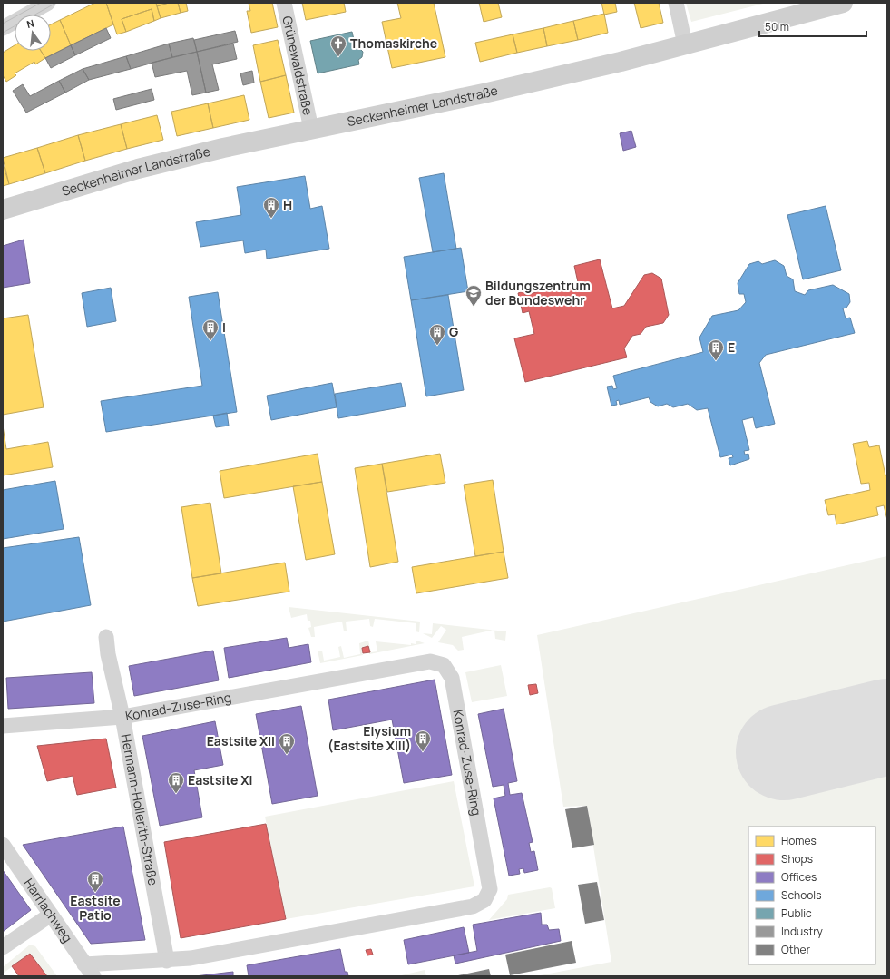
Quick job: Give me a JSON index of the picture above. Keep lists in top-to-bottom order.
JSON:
{
  "streets": {
    "main road": ["Seckenheimer Landstraße"],
    "street": [
      "Grünewaldstraße",
      "Konrad-Zuse-Ring",
      "Hermann-Hollerith-Straße",
      "Harrlachweg"
    ]
  },
  "crossings": [
    ["Grünewaldstraße", "Seckenheimer Landstraße"],
    ["Konrad-Zuse-Ring", "Hermann-Hollerith-Straße"],
    ["Konrad-Zuse-Ring", "Harrlachweg"]
  ],
  "places": {
    "church": ["Thomaskirche"],
    "building": [
      "H",
      "I",
      "G",
      "E",
      "Elysium (Eastsite XIII)",
      "Eastsite XII",
      "Eastsite XI",
      "Eastsite Patio"
    ],
    "school or university": ["Bildungszentrum der Bundeswehr"]
  },
  "legend": [
    "Homes",
    "Shops",
    "Offices",
    "Schools",
    "Public",
    "Industry",
    "Other"
  ],
  "scale_bar": "50 m",
  "north": "top"
}
